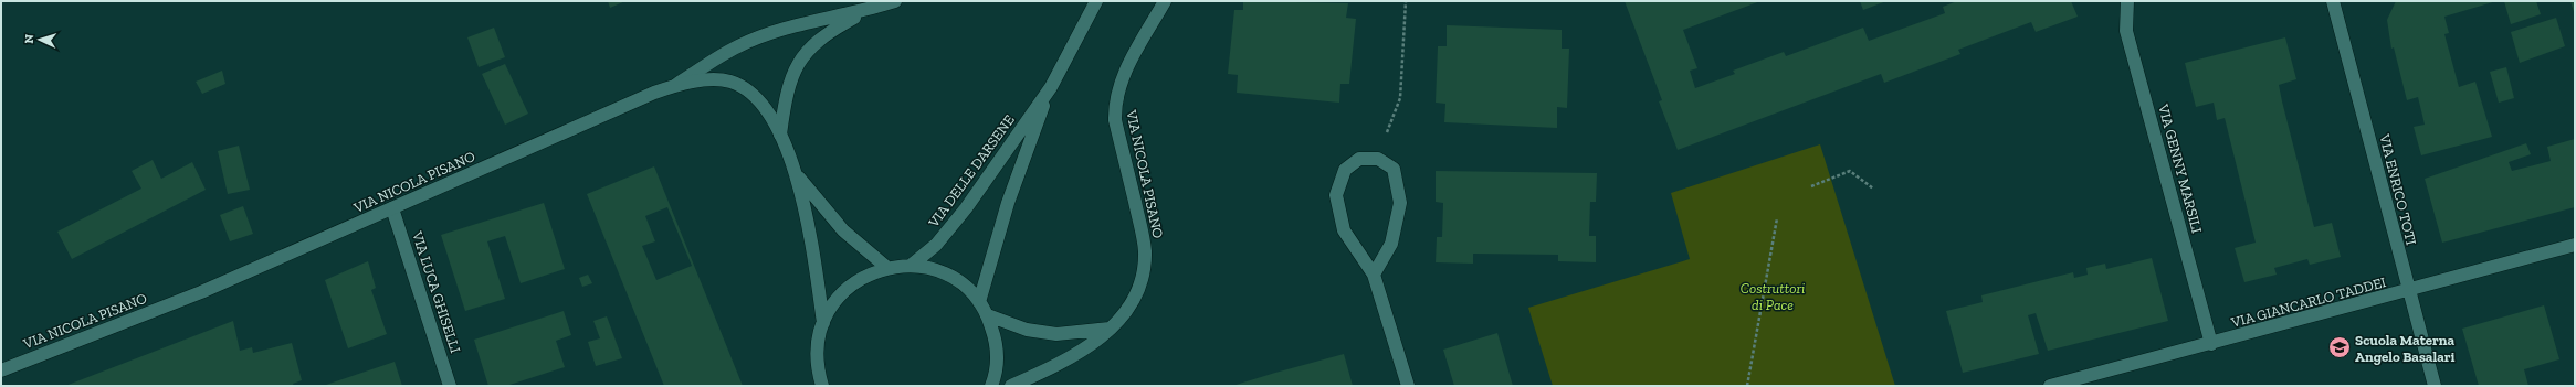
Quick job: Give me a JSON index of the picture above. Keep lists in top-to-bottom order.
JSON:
{
  "streets": {
    "street": [
      "VIA GENNY MARSILI",
      "VIA DELLE DARSENE",
      "VIA NICOLA PISANO",
      "VIA ENRICO TOTI",
      "VIA LUCA GHISELLI",
      "VIA GIANCARLO TADDEI"
    ]
  },
  "crossings": [
    ["VIA GENNY MARSILI", "VIA GIANCARLO TADDEI"],
    ["VIA DELLE DARSENE", "VIA NICOLA PISANO"],
    ["VIA NICOLA PISANO", "VIA LUCA GHISELLI"],
    ["VIA ENRICO TOTI", "VIA GIANCARLO TADDEI"]
  ],
  "parks": ["Costruttori di Pace"],
  "places": {
    "school or university": ["Scuola Materna Angelo Basalari"]
  },
  "north": "left"
}
